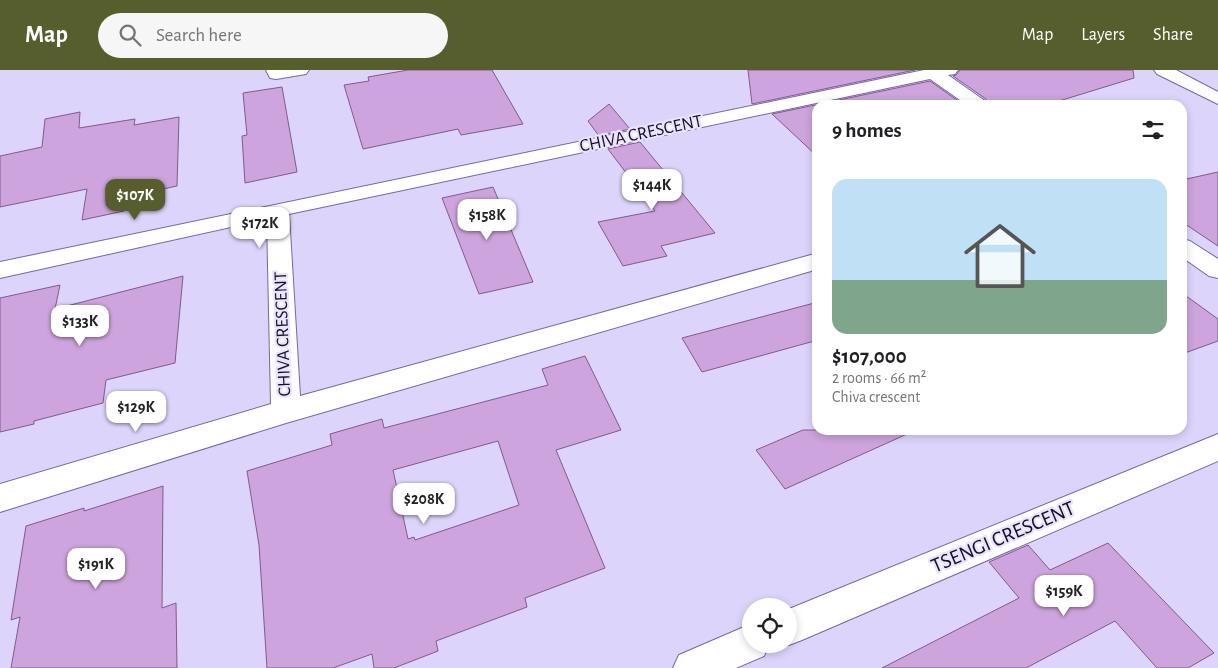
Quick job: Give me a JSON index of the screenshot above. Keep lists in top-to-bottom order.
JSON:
{
  "streets": {
    "street": ["CHIVA CRESCENT", "TSENGI CRESCENT"]
  },
  "page": {
    "header": "Map",
    "search": "Search here",
    "nav": ["Map", "Layers", "Share"],
    "heading": "9 homes",
    "list": [
      {
        "name": "$107,000",
        "note": "2 rooms · 66 m² · Chiva crescent"
      }
    ],
    "price": [
      "$144K",
      "$107K",
      "$158K",
      "$172K",
      "$133K",
      "$129K",
      "$208K",
      "$191K",
      "$159K"
    ]
  }
}
